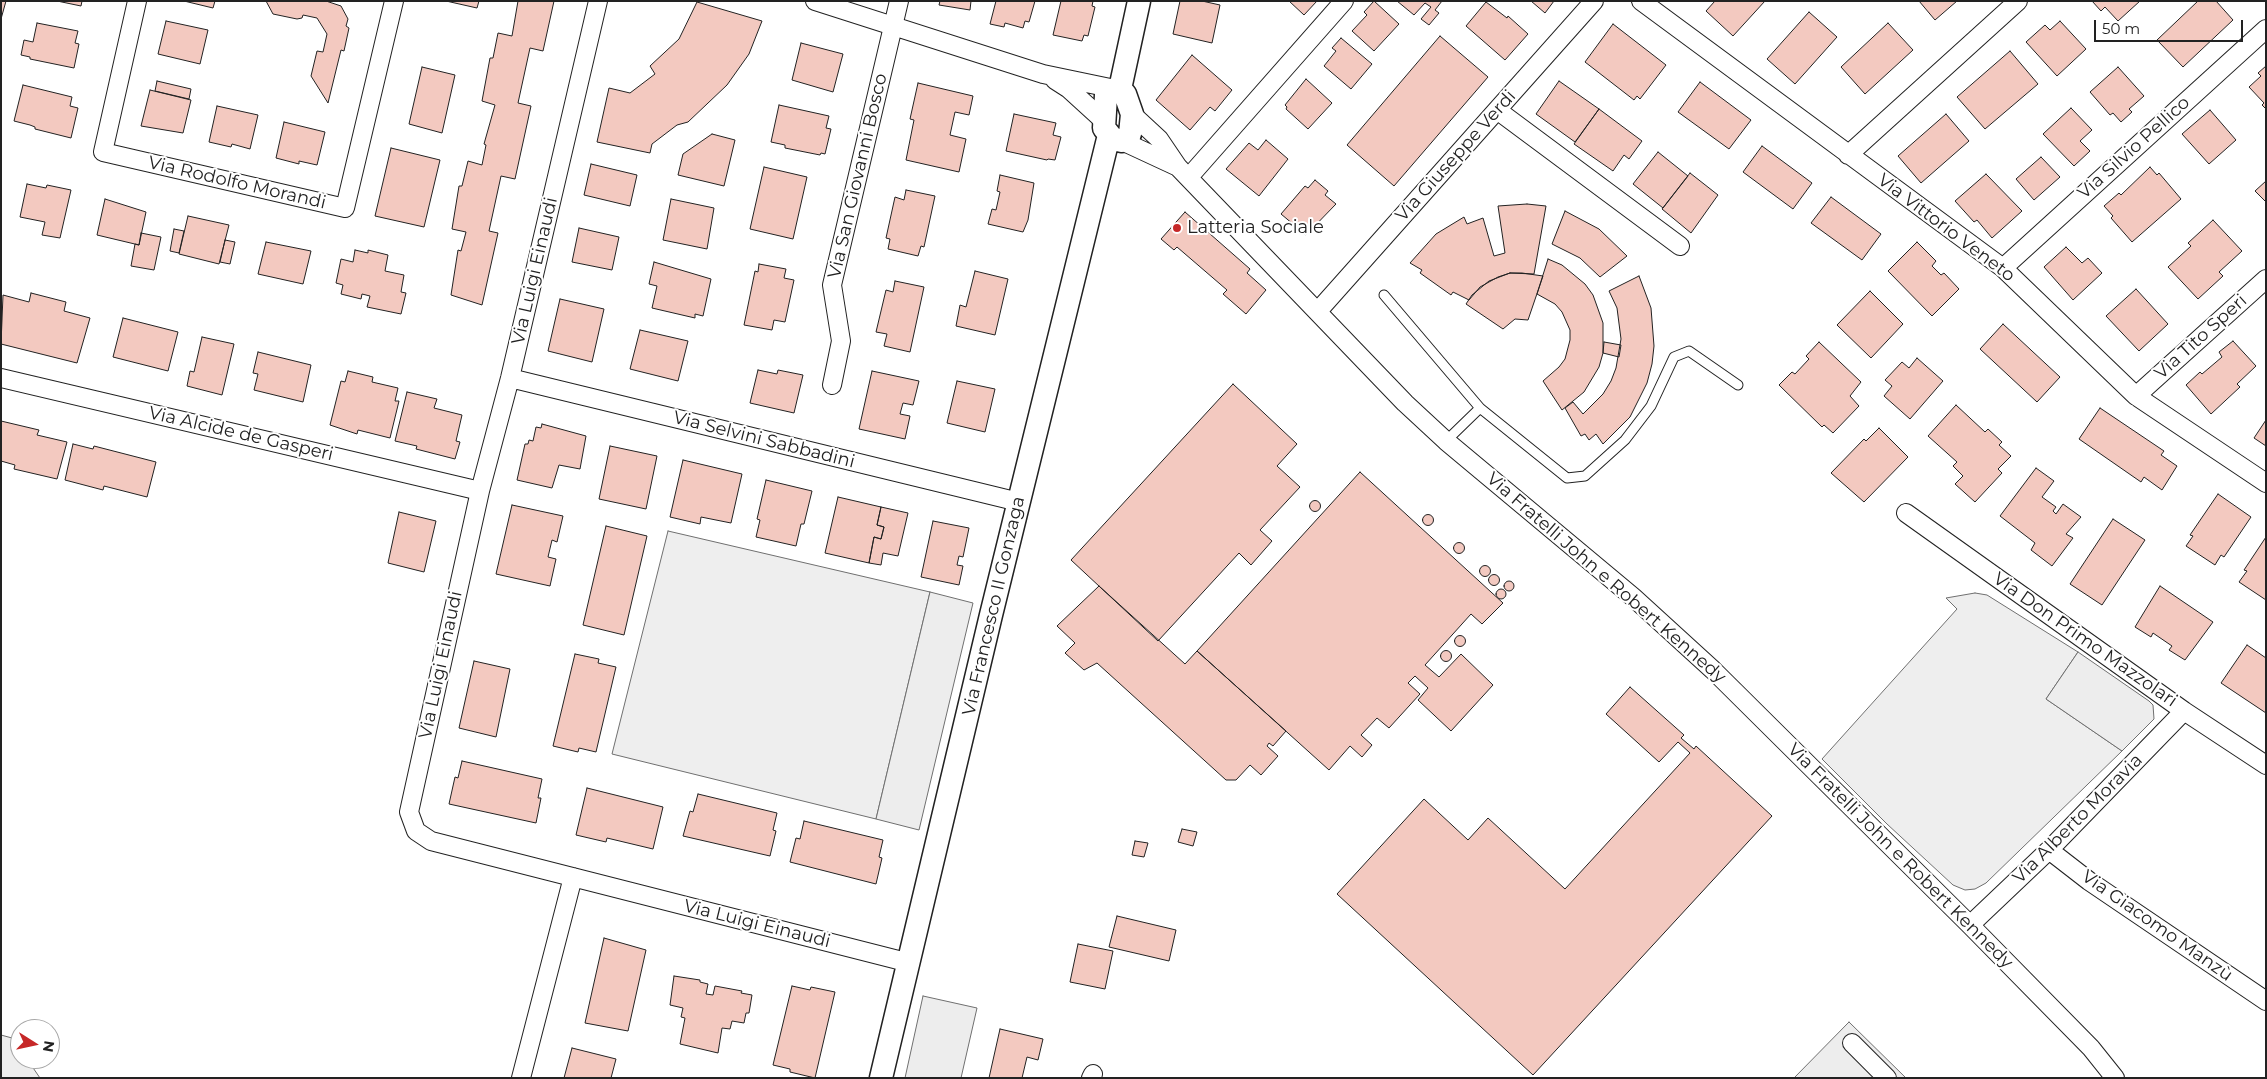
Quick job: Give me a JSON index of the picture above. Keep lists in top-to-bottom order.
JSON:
{
  "streets": {
    "street": [
      "Via Silvio Pellico",
      "Via Giuseppe Verdi",
      "Via San Giovanni Bosco",
      "Via Rodolfo Morandi",
      "Via Vittorio Veneto",
      "Via Luigi Einaudi",
      "Via Tito Speri",
      "Via Alcide de Gasperi",
      "Via Selvini Sabbadini",
      "Via Fratelli John e Robert Kennedy",
      "Via Francesco II Gonzaga",
      "Via Don Primo Mazzolari",
      "Via Alberto Moravia",
      "Via Giacomo Manzù"
    ]
  },
  "crossings": [
    ["Via Silvio Pellico", "Via Vittorio Veneto"],
    ["Via Giuseppe Verdi", "Via Fratelli John e Robert Kennedy"],
    ["Via Vittorio Veneto", "Via Tito Speri"],
    ["Via Luigi Einaudi", "Via Alcide de Gasperi"],
    ["Via Luigi Einaudi", "Via Selvini Sabbadini"],
    ["Via Luigi Einaudi", "Via Francesco II Gonzaga"],
    ["Via Selvini Sabbadini", "Via Francesco II Gonzaga"],
    ["Via Fratelli John e Robert Kennedy", "Via Francesco II Gonzaga"],
    ["Via Fratelli John e Robert Kennedy", "Via Alberto Moravia"],
    ["Via Don Primo Mazzolari", "Via Alberto Moravia"],
    ["Via Alberto Moravia", "Via Giacomo Manzù"]
  ],
  "places": ["Latteria Sociale"],
  "scale_bar": "50 m",
  "north": "right"
}
